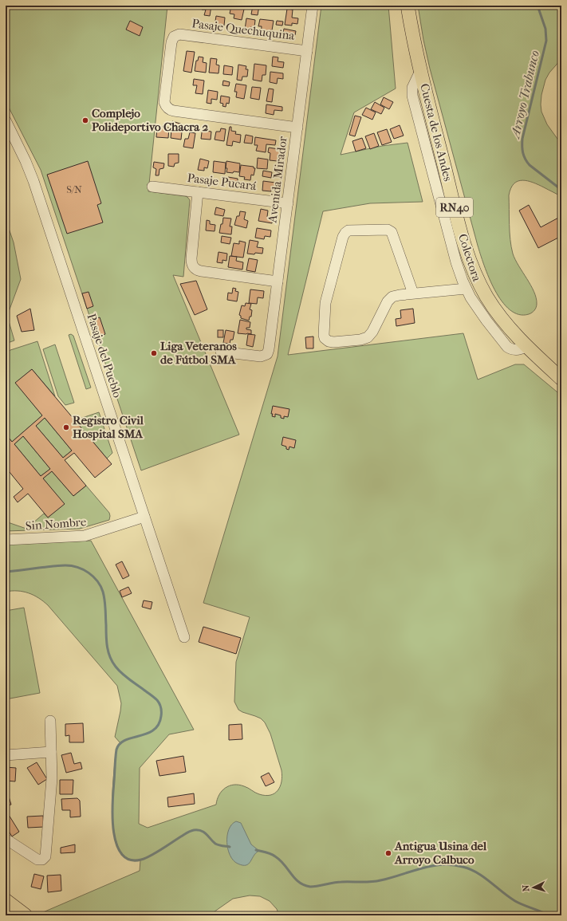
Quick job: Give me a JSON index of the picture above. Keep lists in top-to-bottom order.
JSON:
{
  "streets": {
    "main road": ["Cuesta de los Andes", "RN40"],
    "street": [
      "Pasaje Quechuquina",
      "Avenida Mirador",
      "Pasaje Pucará",
      "Colectora",
      "Pasaje del Pueblo",
      "Sin Nombre"
    ]
  },
  "crossings": [
    ["Pasaje Quechuquina", "Avenida Mirador"],
    ["Cuesta de los Andes", "Colectora"],
    ["Avenida Mirador", "Pasaje Pucará"],
    ["Pasaje del Pueblo", "Sin Nombre"]
  ],
  "water": ["Arroyo Trabunco"],
  "places": [
    "Complejo Polideportivo Chacra 2",
    "Liga Veteranos de Fútbol SMA",
    "Registro Civil Hospital SMA",
    "Antigua Usina del Arroyo Calbuco"
  ],
  "house_numbers": ["S/N"],
  "north": "left"
}
